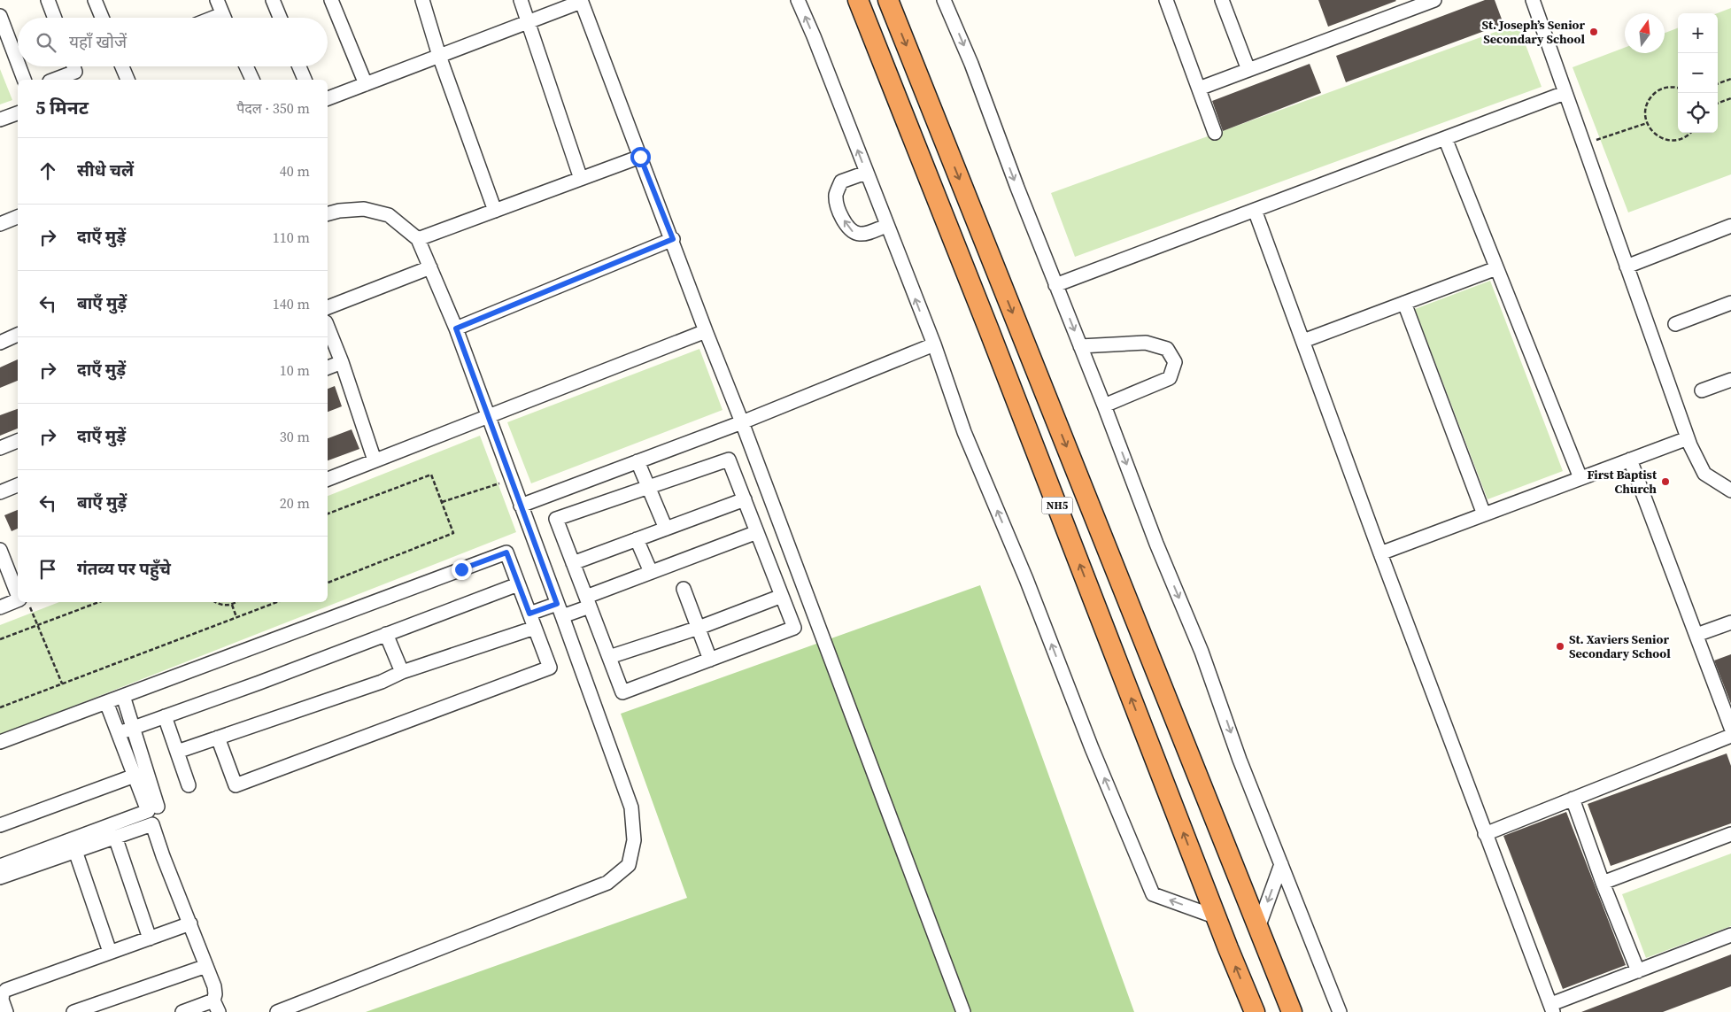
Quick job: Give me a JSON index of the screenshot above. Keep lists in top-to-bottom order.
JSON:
{
  "streets": {
    "highway": ["NH5"]
  },
  "places": ["St. Joseph’s Senior Secondary School", "First Baptist Church", "St. Xaviers Senior Secondary School"],
  "north": "top",
  "page": {
    "map_buttons": ["+", "−"],
    "search": "यहाँ खोजें",
    "heading": ["5 मिनट", "पैदल · 350 m"],
    "list": [
      ["सीधे चलें", "40 m"],
      ["दाएँ मुड़ें", "110 m"],
      ["बाएँ मुड़ें", "140 m"],
      ["दाएँ मुड़ें", "10 m"],
      ["दाएँ मुड़ें", "30 m"],
      ["बाएँ मुड़ें", "20 m"],
      "गंतव्य पर पहुँचे"
    ]
  }
}
